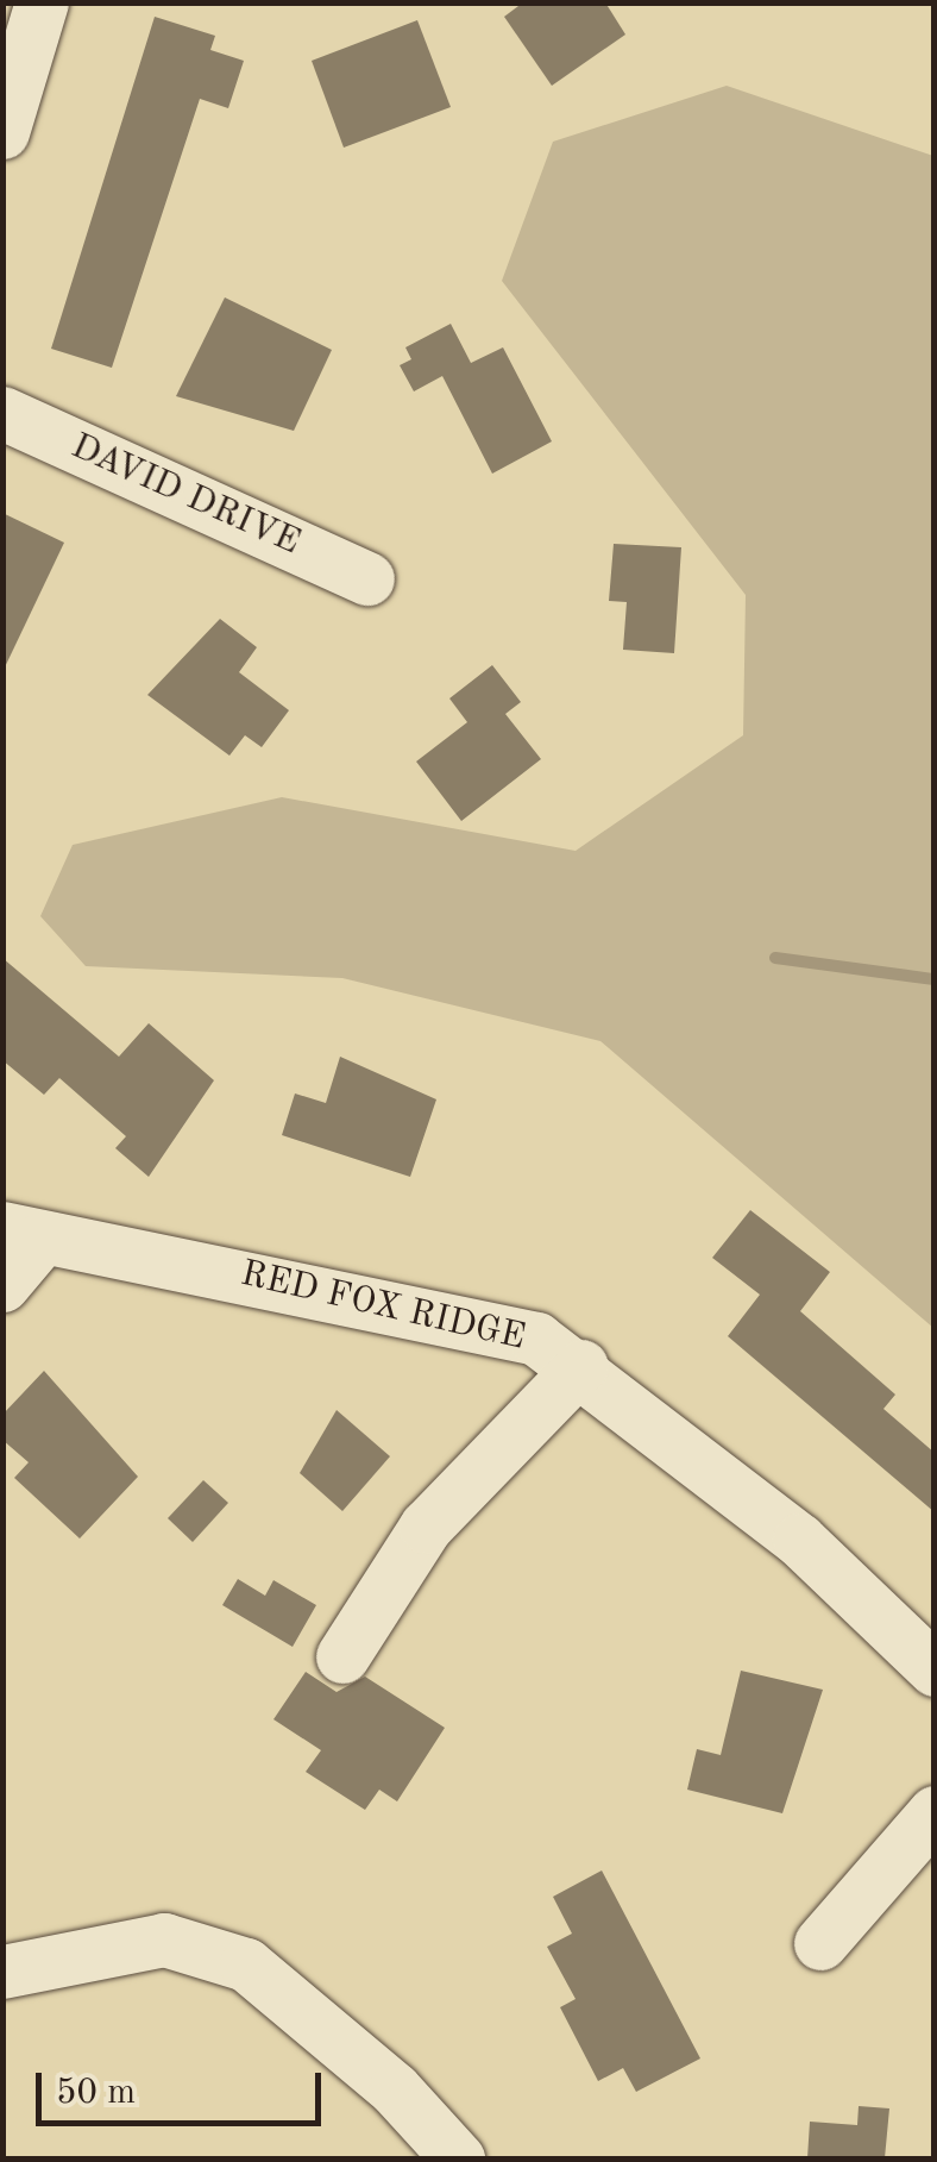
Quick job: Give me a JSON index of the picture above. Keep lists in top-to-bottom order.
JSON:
{
  "streets": {
    "street": ["DAVID DRIVE", "RED FOX RIDGE"]
  },
  "scale_bar": "50 m"
}
